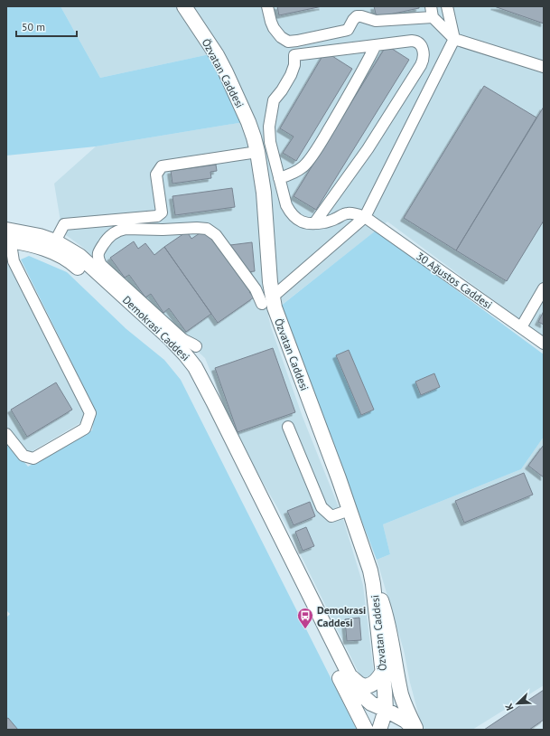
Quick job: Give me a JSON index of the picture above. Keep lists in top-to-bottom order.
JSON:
{
  "streets": {
    "main road": ["Özvatan Caddesi", "Demokrasi Caddesi"],
    "street": ["30 Ağustos Caddesi"]
  },
  "crossings": [
    ["Özvatan Caddesi", "Demokrasi Caddesi"]
  ],
  "places": {
    "bus stop": ["Demokrasi Caddesi"]
  },
  "scale_bar": "50 m",
  "north": "bottom left"
}
